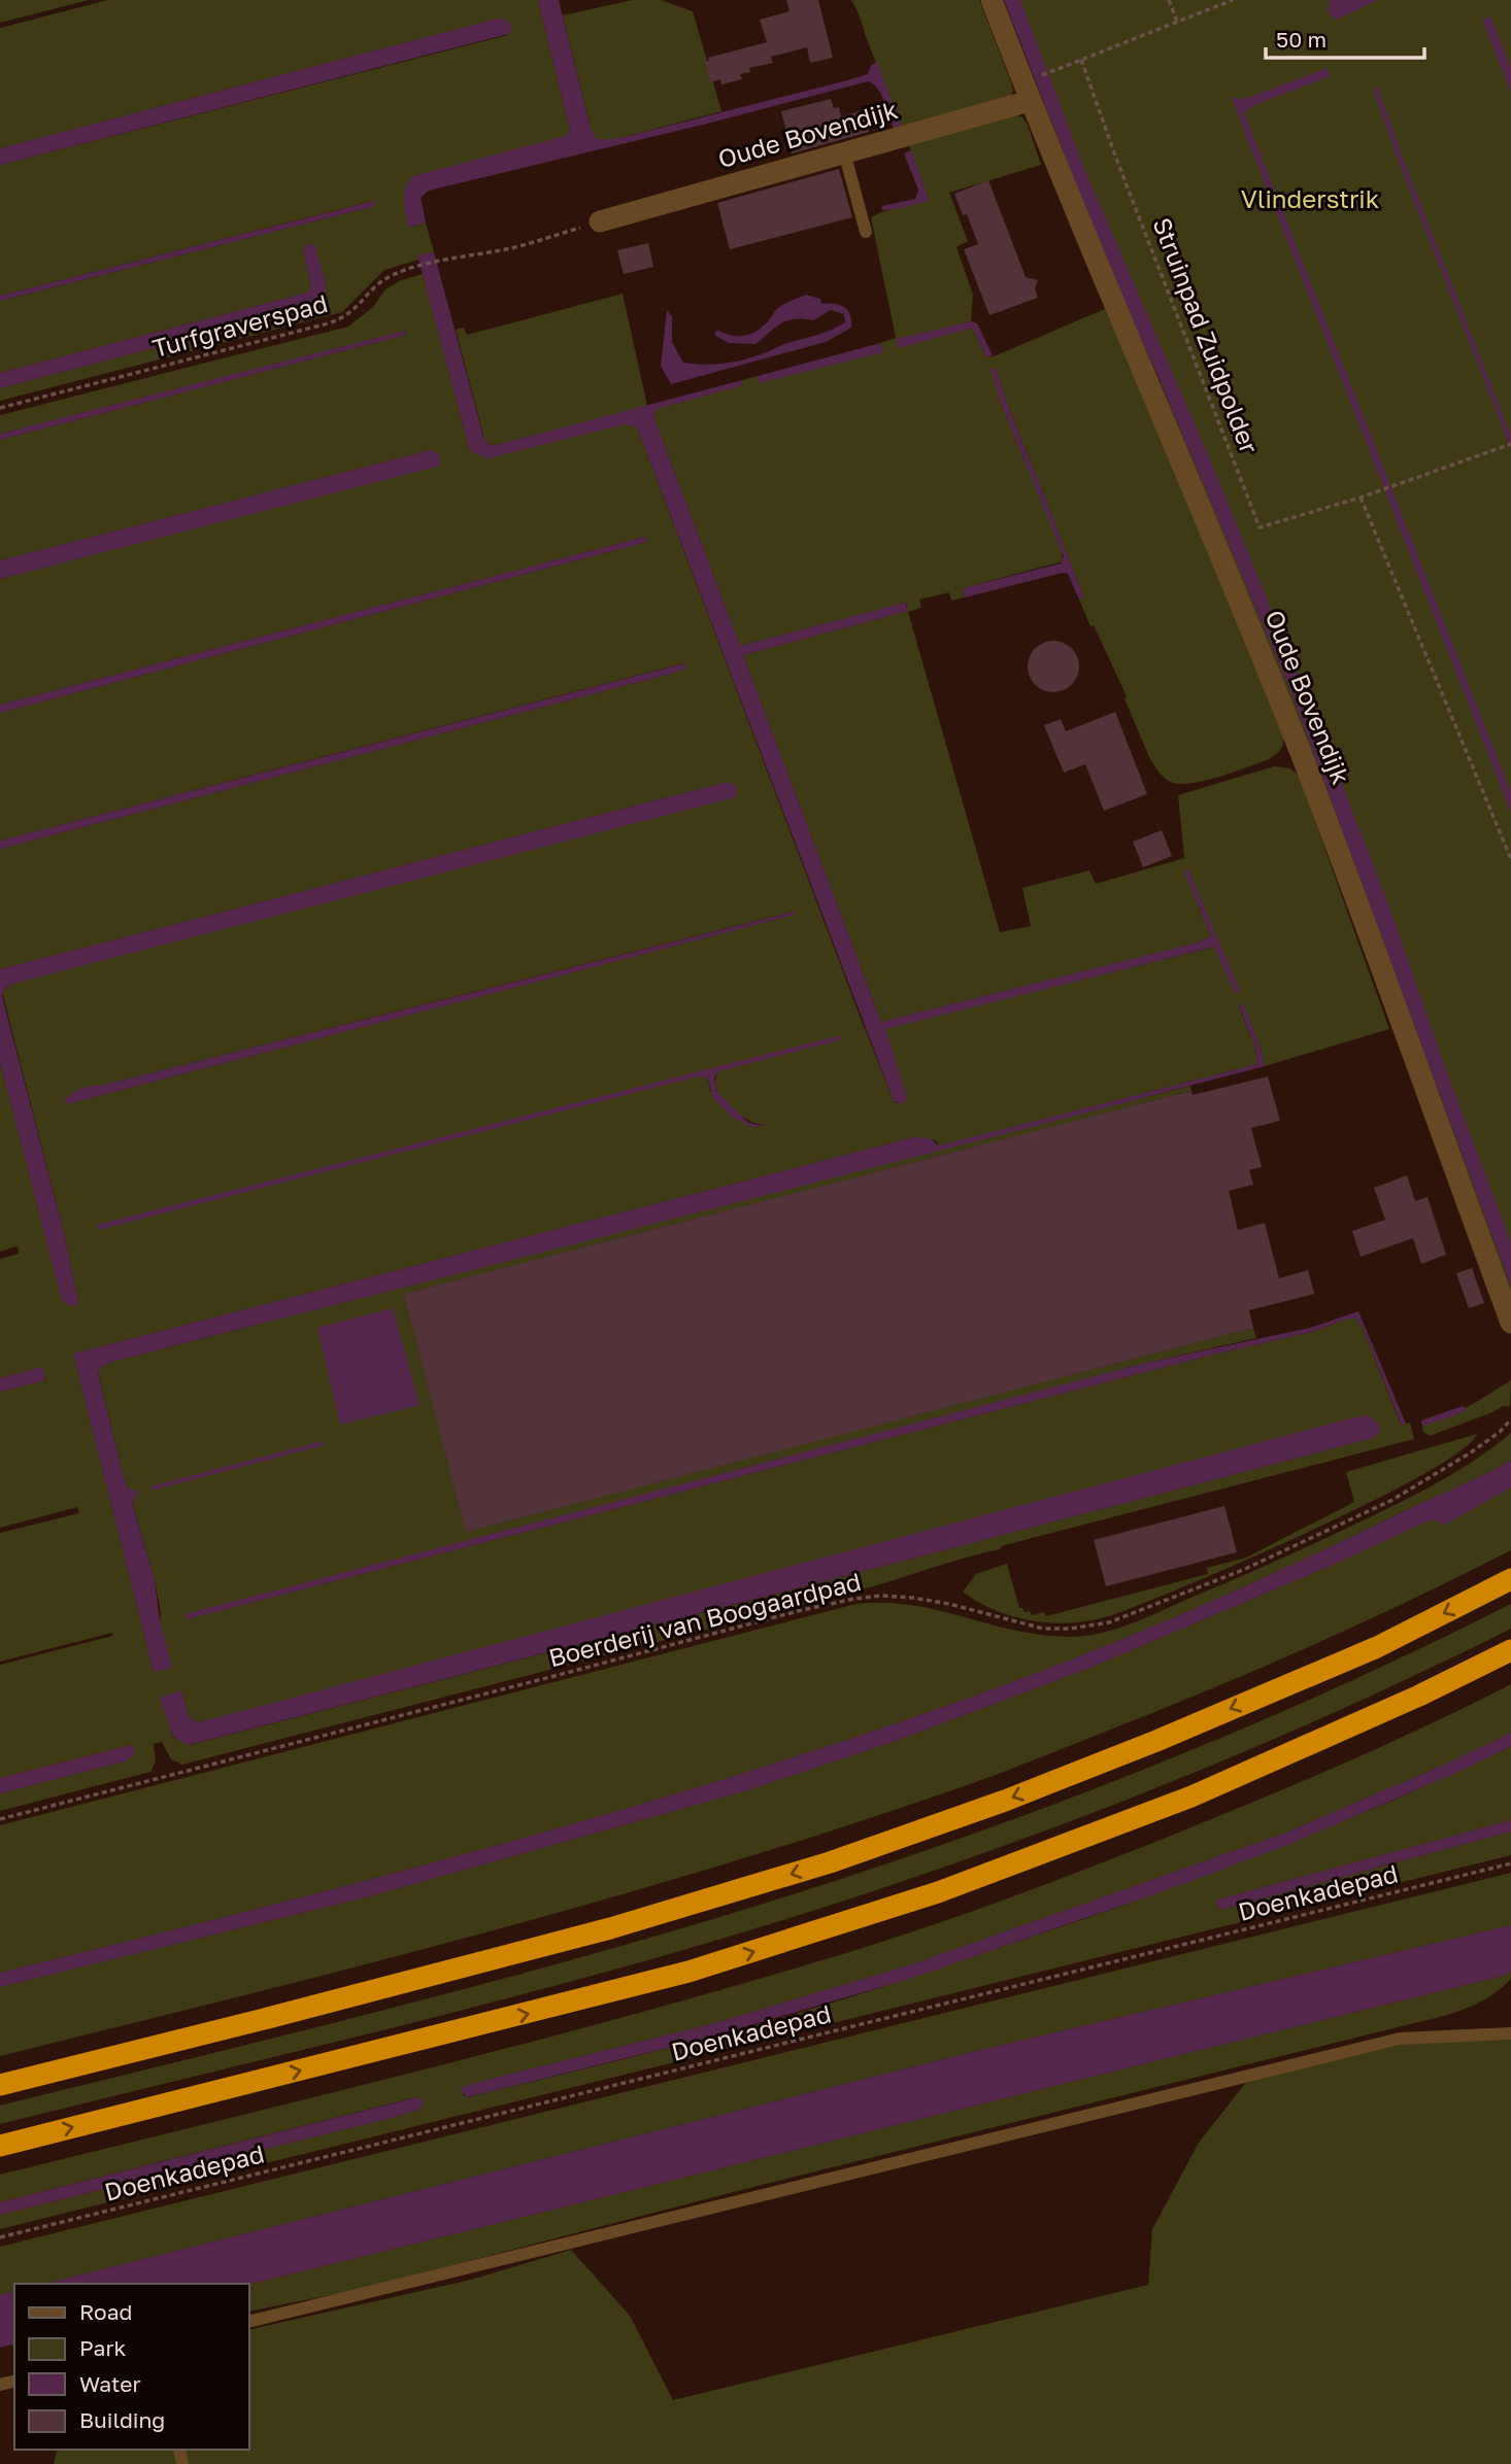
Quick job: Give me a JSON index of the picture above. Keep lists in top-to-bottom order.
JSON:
{
  "streets": {
    "street": ["Oude Bovendijk"],
    "path": [
      "Turfgraverspad",
      "Struinpad Zuidpolder",
      "Boerderij van Boogaardpad",
      "Doenkadepad"
    ]
  },
  "crossings": [
    ["Oude Bovendijk", "Turfgraverspad"]
  ],
  "parks": ["Vlinderstrik"],
  "legend": [
    "Road",
    "Park",
    "Water",
    "Building"
  ],
  "scale_bar": "50 m"
}
